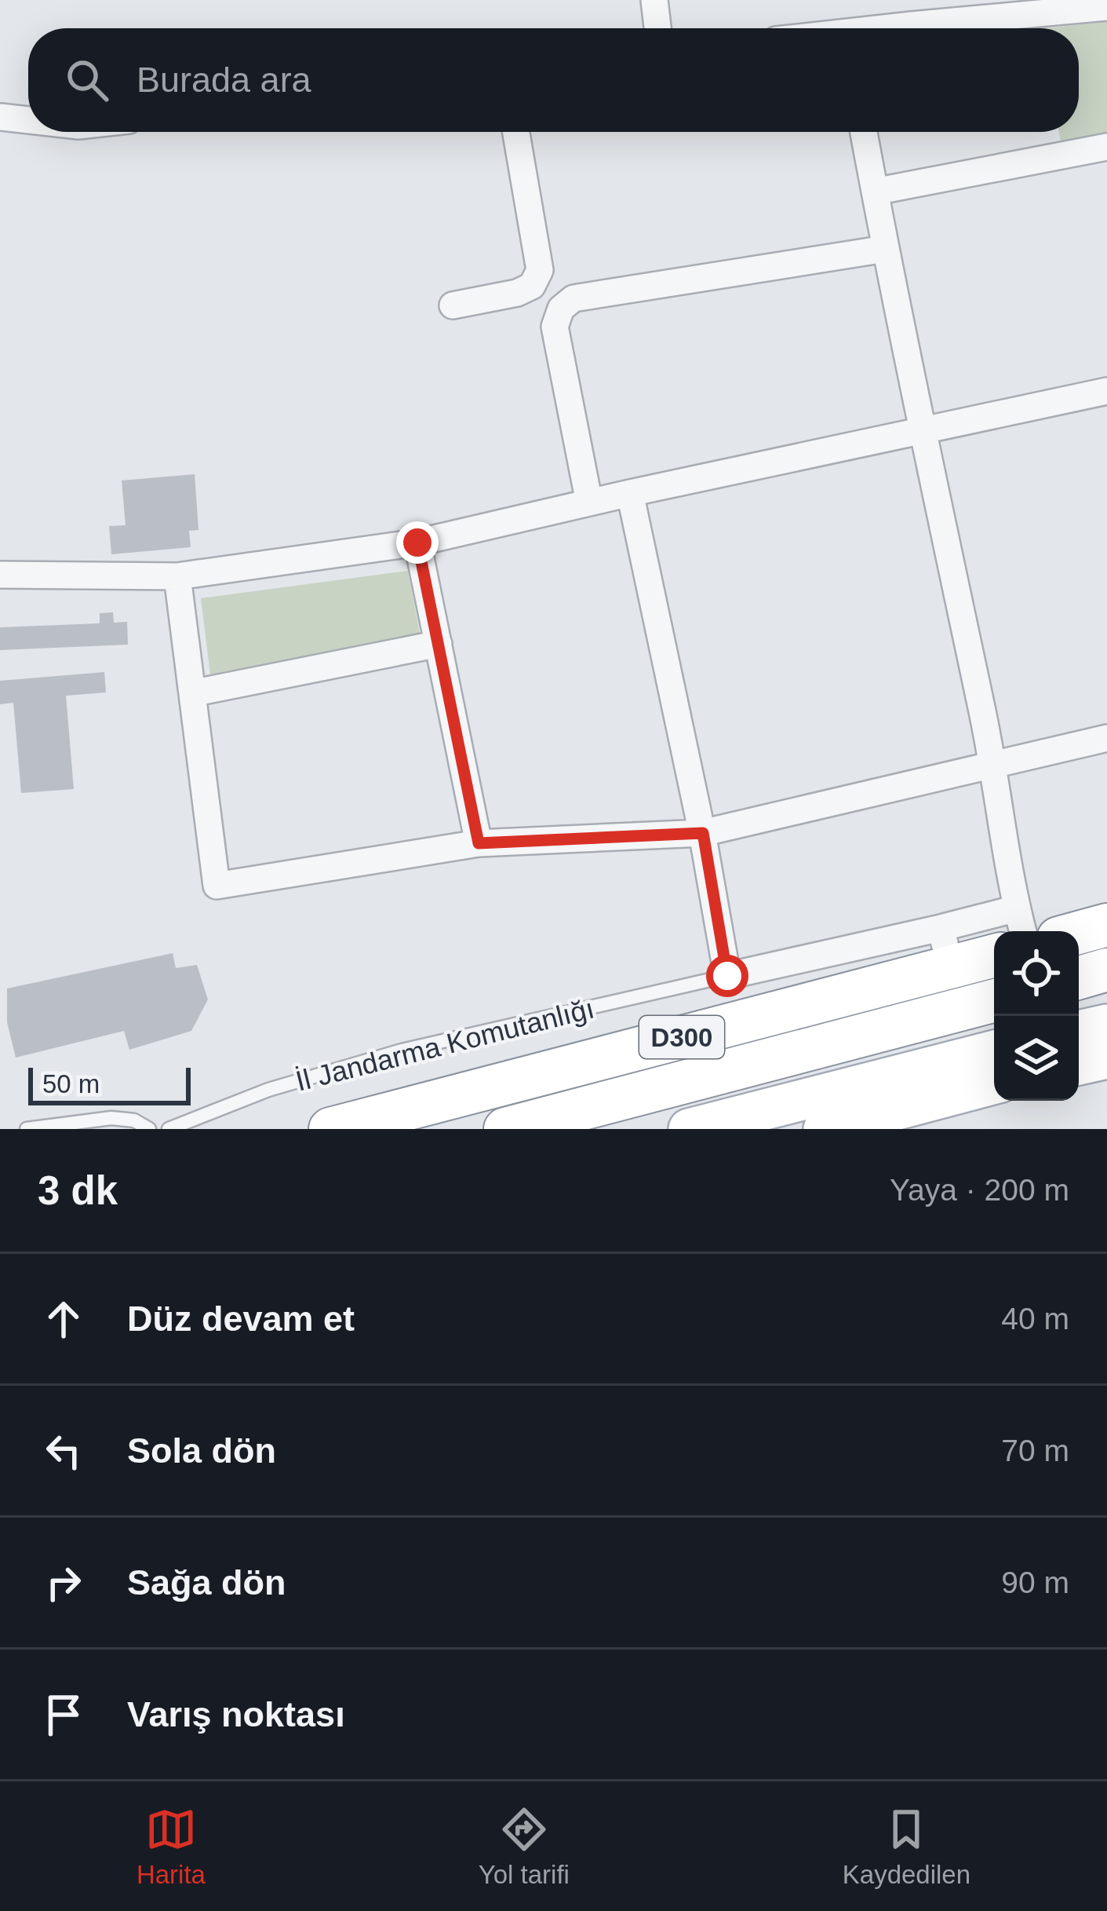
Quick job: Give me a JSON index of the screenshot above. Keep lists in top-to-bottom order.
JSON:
{
  "streets": {
    "highway": ["D300"],
    "lane": ["İl Jandarma Komutanlığı"]
  },
  "scale_bar": "50 m",
  "page": {
    "search": "Burada ara",
    "scale": "50 m",
    "heading": ["3 dk", "Yaya · 200 m"],
    "list": [
      ["Düz devam et", "40 m"],
      ["Sola dön", "70 m"],
      ["Sağa dön", "90 m"],
      "Varış noktası"
    ],
    "nav": ["Harita", "Yol tarifi", "Kaydedilen"]
  }
}
